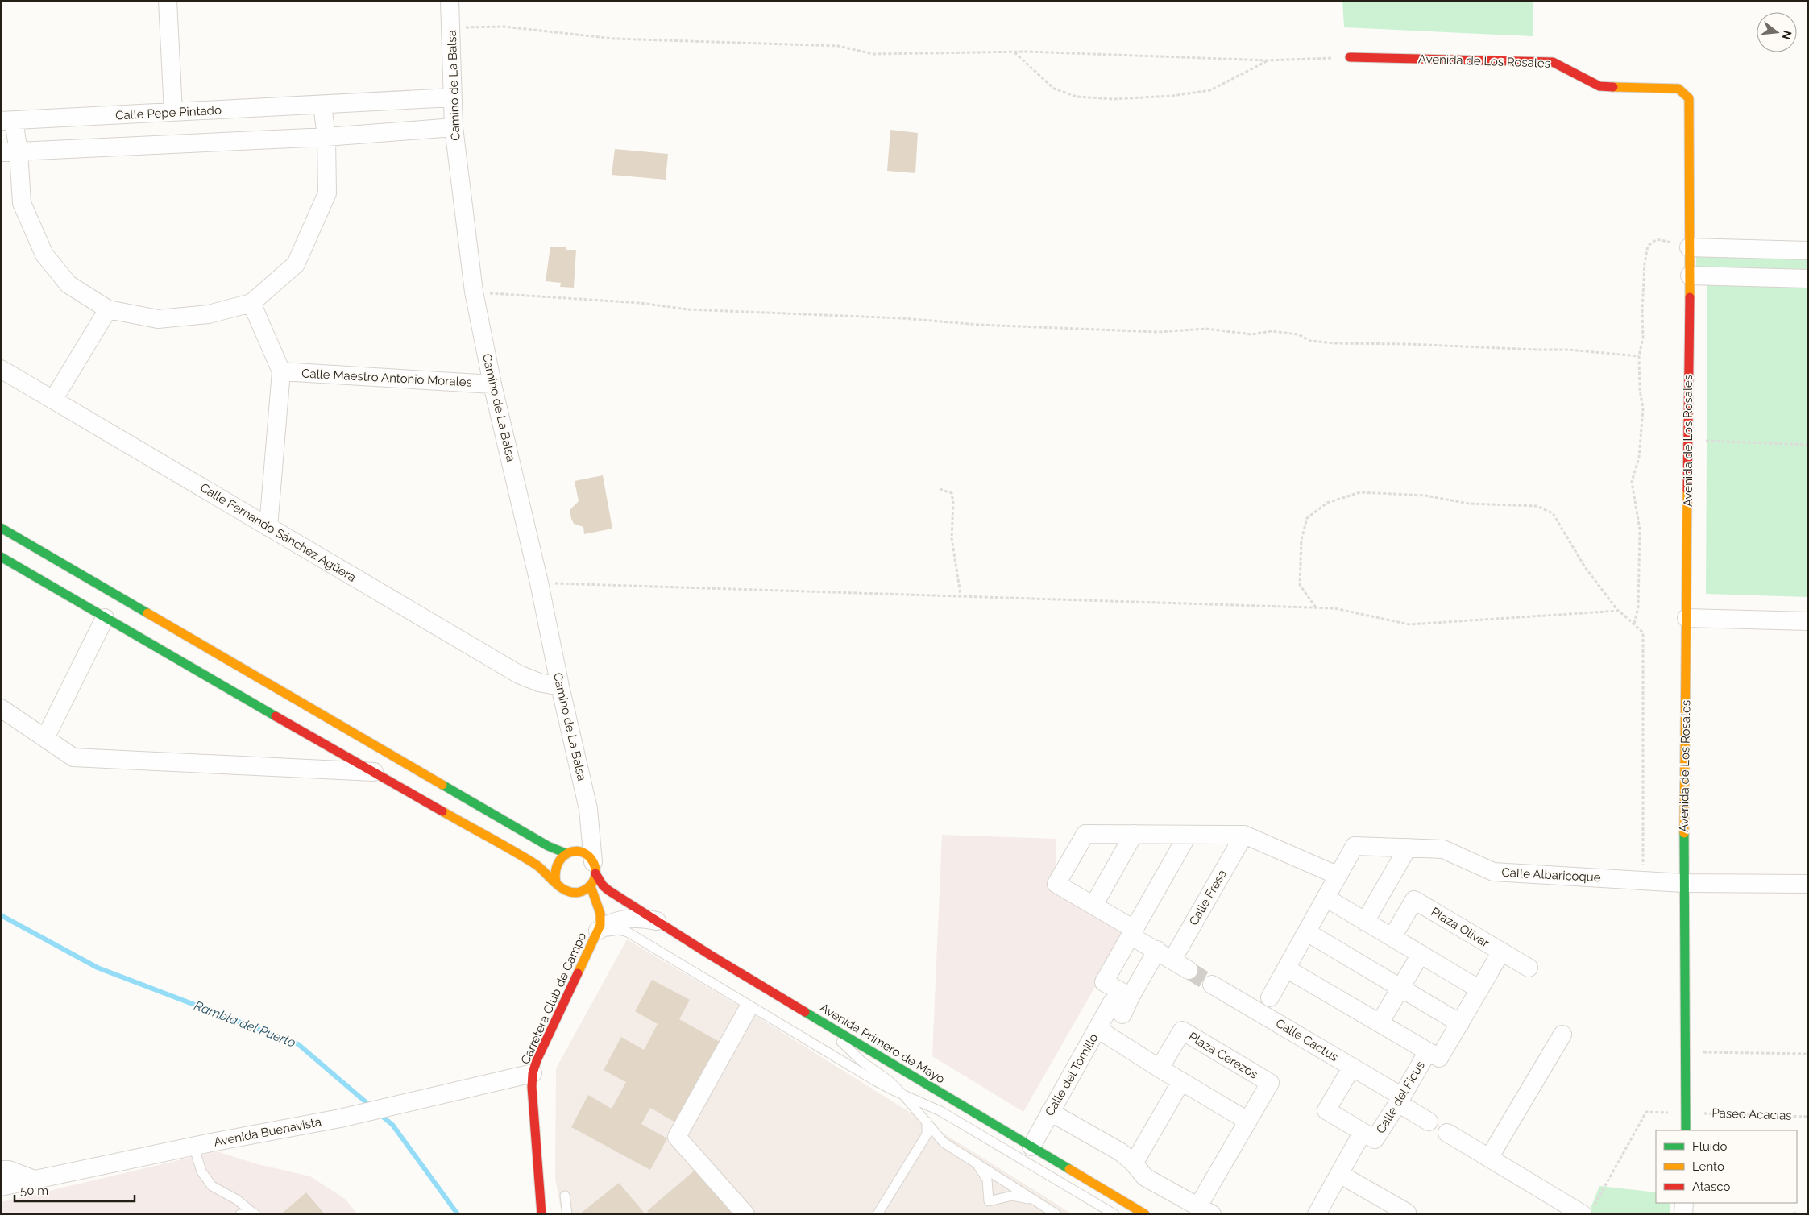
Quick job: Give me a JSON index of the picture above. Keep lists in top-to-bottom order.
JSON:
{
  "streets": {
    "main road": ["Avenida de Los Rosales", "Carretera Club de Campo", "Avenida Primero de Mayo"],
    "street": [
      "Camino de La Balsa",
      "Calle Pepe Pintado",
      "Calle Maestro Antonio Morales",
      "Calle Fernando Sánchez Agüera",
      "Calle Albaricoque",
      "Calle Fresa",
      "Plaza Olivar",
      "Calle Cactus",
      "Plaza Cerezos",
      "Calle del Tomillo",
      "Calle del Ficus",
      "Avenida Buenavista"
    ],
    "path": ["Paseo Acacias"]
  },
  "crossings": [
    ["Avenida de Los Rosales", "Calle Albaricoque"],
    ["Camino de La Balsa", "Calle Pepe Pintado"],
    ["Camino de La Balsa", "Calle Maestro Antonio Morales"],
    ["Camino de La Balsa", "Calle Fernando Sánchez Agüera"],
    ["Camino de La Balsa", "Avenida Primero de Mayo"],
    ["Calle Fresa", "Calle del Tomillo"],
    ["Plaza Olivar", "Calle del Ficus"],
    ["Carretera Club de Campo", "Avenida Buenavista"],
    ["Calle Cactus", "Calle del Ficus"],
    ["Avenida Primero de Mayo", "Calle del Tomillo"]
  ],
  "water": ["Rambla del Puerto"],
  "legend": ["Fluido", "Lento", "Atasco"],
  "scale_bar": "50 m",
  "north": "right"
}
